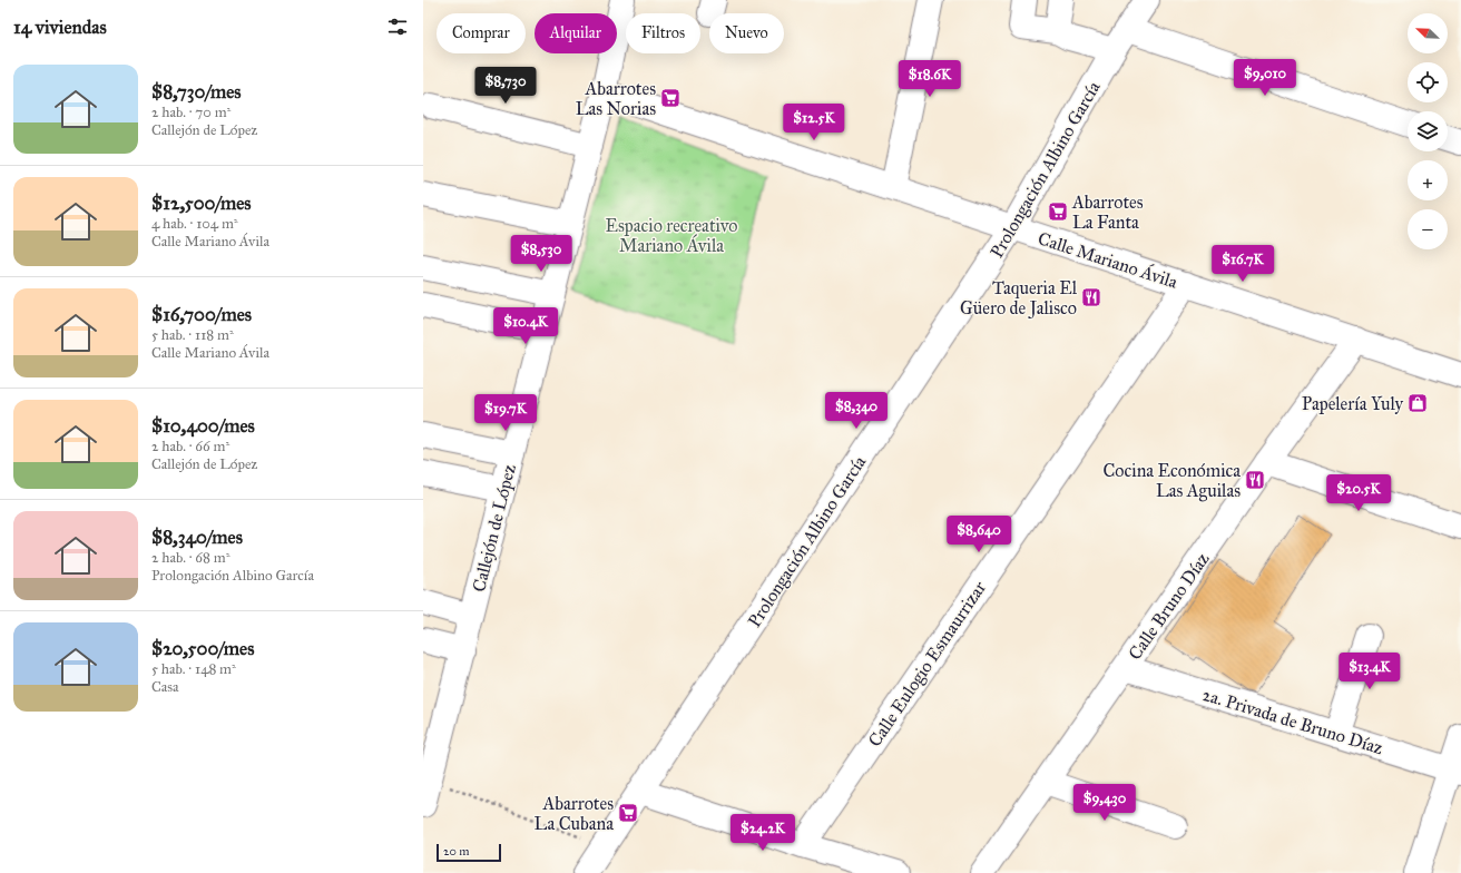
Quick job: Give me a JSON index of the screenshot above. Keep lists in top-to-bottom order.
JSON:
{
  "streets": {
    "street": [
      "Prolongación Albino García",
      "Calle Mariano Ávila",
      "Callejón de López",
      "Calle Bruno Díaz",
      "Calle Eulogio Esmaurrizar",
      "2a. Privada de Bruno Díaz"
    ]
  },
  "crossings": [
    ["Prolongación Albino García", "Calle Mariano Ávila"],
    ["Calle Mariano Ávila", "Callejón de López"],
    ["Calle Mariano Ávila", "Calle Bruno Díaz"],
    ["Calle Mariano Ávila", "Calle Eulogio Esmaurrizar"],
    ["Calle Bruno Díaz", "2a. Privada de Bruno Díaz"]
  ],
  "parks": ["Espacio recreativo Mariano Ávila"],
  "places": {
    "supermarket": ["Abarrotes Las Norias", "Abarrotes La Fanta", "Abarrotes La Cubana"],
    "restaurant": ["Taqueria El Güero de Jalisco", "Cocina Económica Las Aguilas"],
    "shop": ["Papelería Yuly"]
  },
  "scale_bar": "20 m",
  "north": "top left",
  "page": {
    "heading": "14 viviendas",
    "map_buttons": ["+", "−"],
    "chip": [
      "Comprar",
      "Alquilar",
      "Filtros",
      "Nuevo"
    ],
    "list": [
      {
        "name": "$8,730/mes",
        "note": "2 hab. · 70 m² · Callejón de López"
      },
      {
        "name": "$12,500/mes",
        "note": "4 hab. · 104 m² · Calle Mariano Ávila"
      },
      {
        "name": "$16,700/mes",
        "note": "5 hab. · 118 m² · Calle Mariano Ávila"
      },
      {
        "name": "$10,400/mes",
        "note": "2 hab. · 66 m² · Callejón de López"
      },
      {
        "name": "$8,340/mes",
        "note": "2 hab. · 68 m² · Prolongación Albino García"
      },
      {
        "name": "$20,500/mes",
        "note": "5 hab. · 148 m² · Casa"
      }
    ],
    "price": [
      "$9,010",
      "$18.6K",
      "$8,730",
      "$12.5K",
      "$8,530",
      "$16.7K",
      "$10.4K",
      "$8,340",
      "$19.7K",
      "$20.5K",
      "$8,640",
      "$13.4K",
      "$9,430",
      "$24.2K"
    ],
    "scale": "20 m"
  }
}
